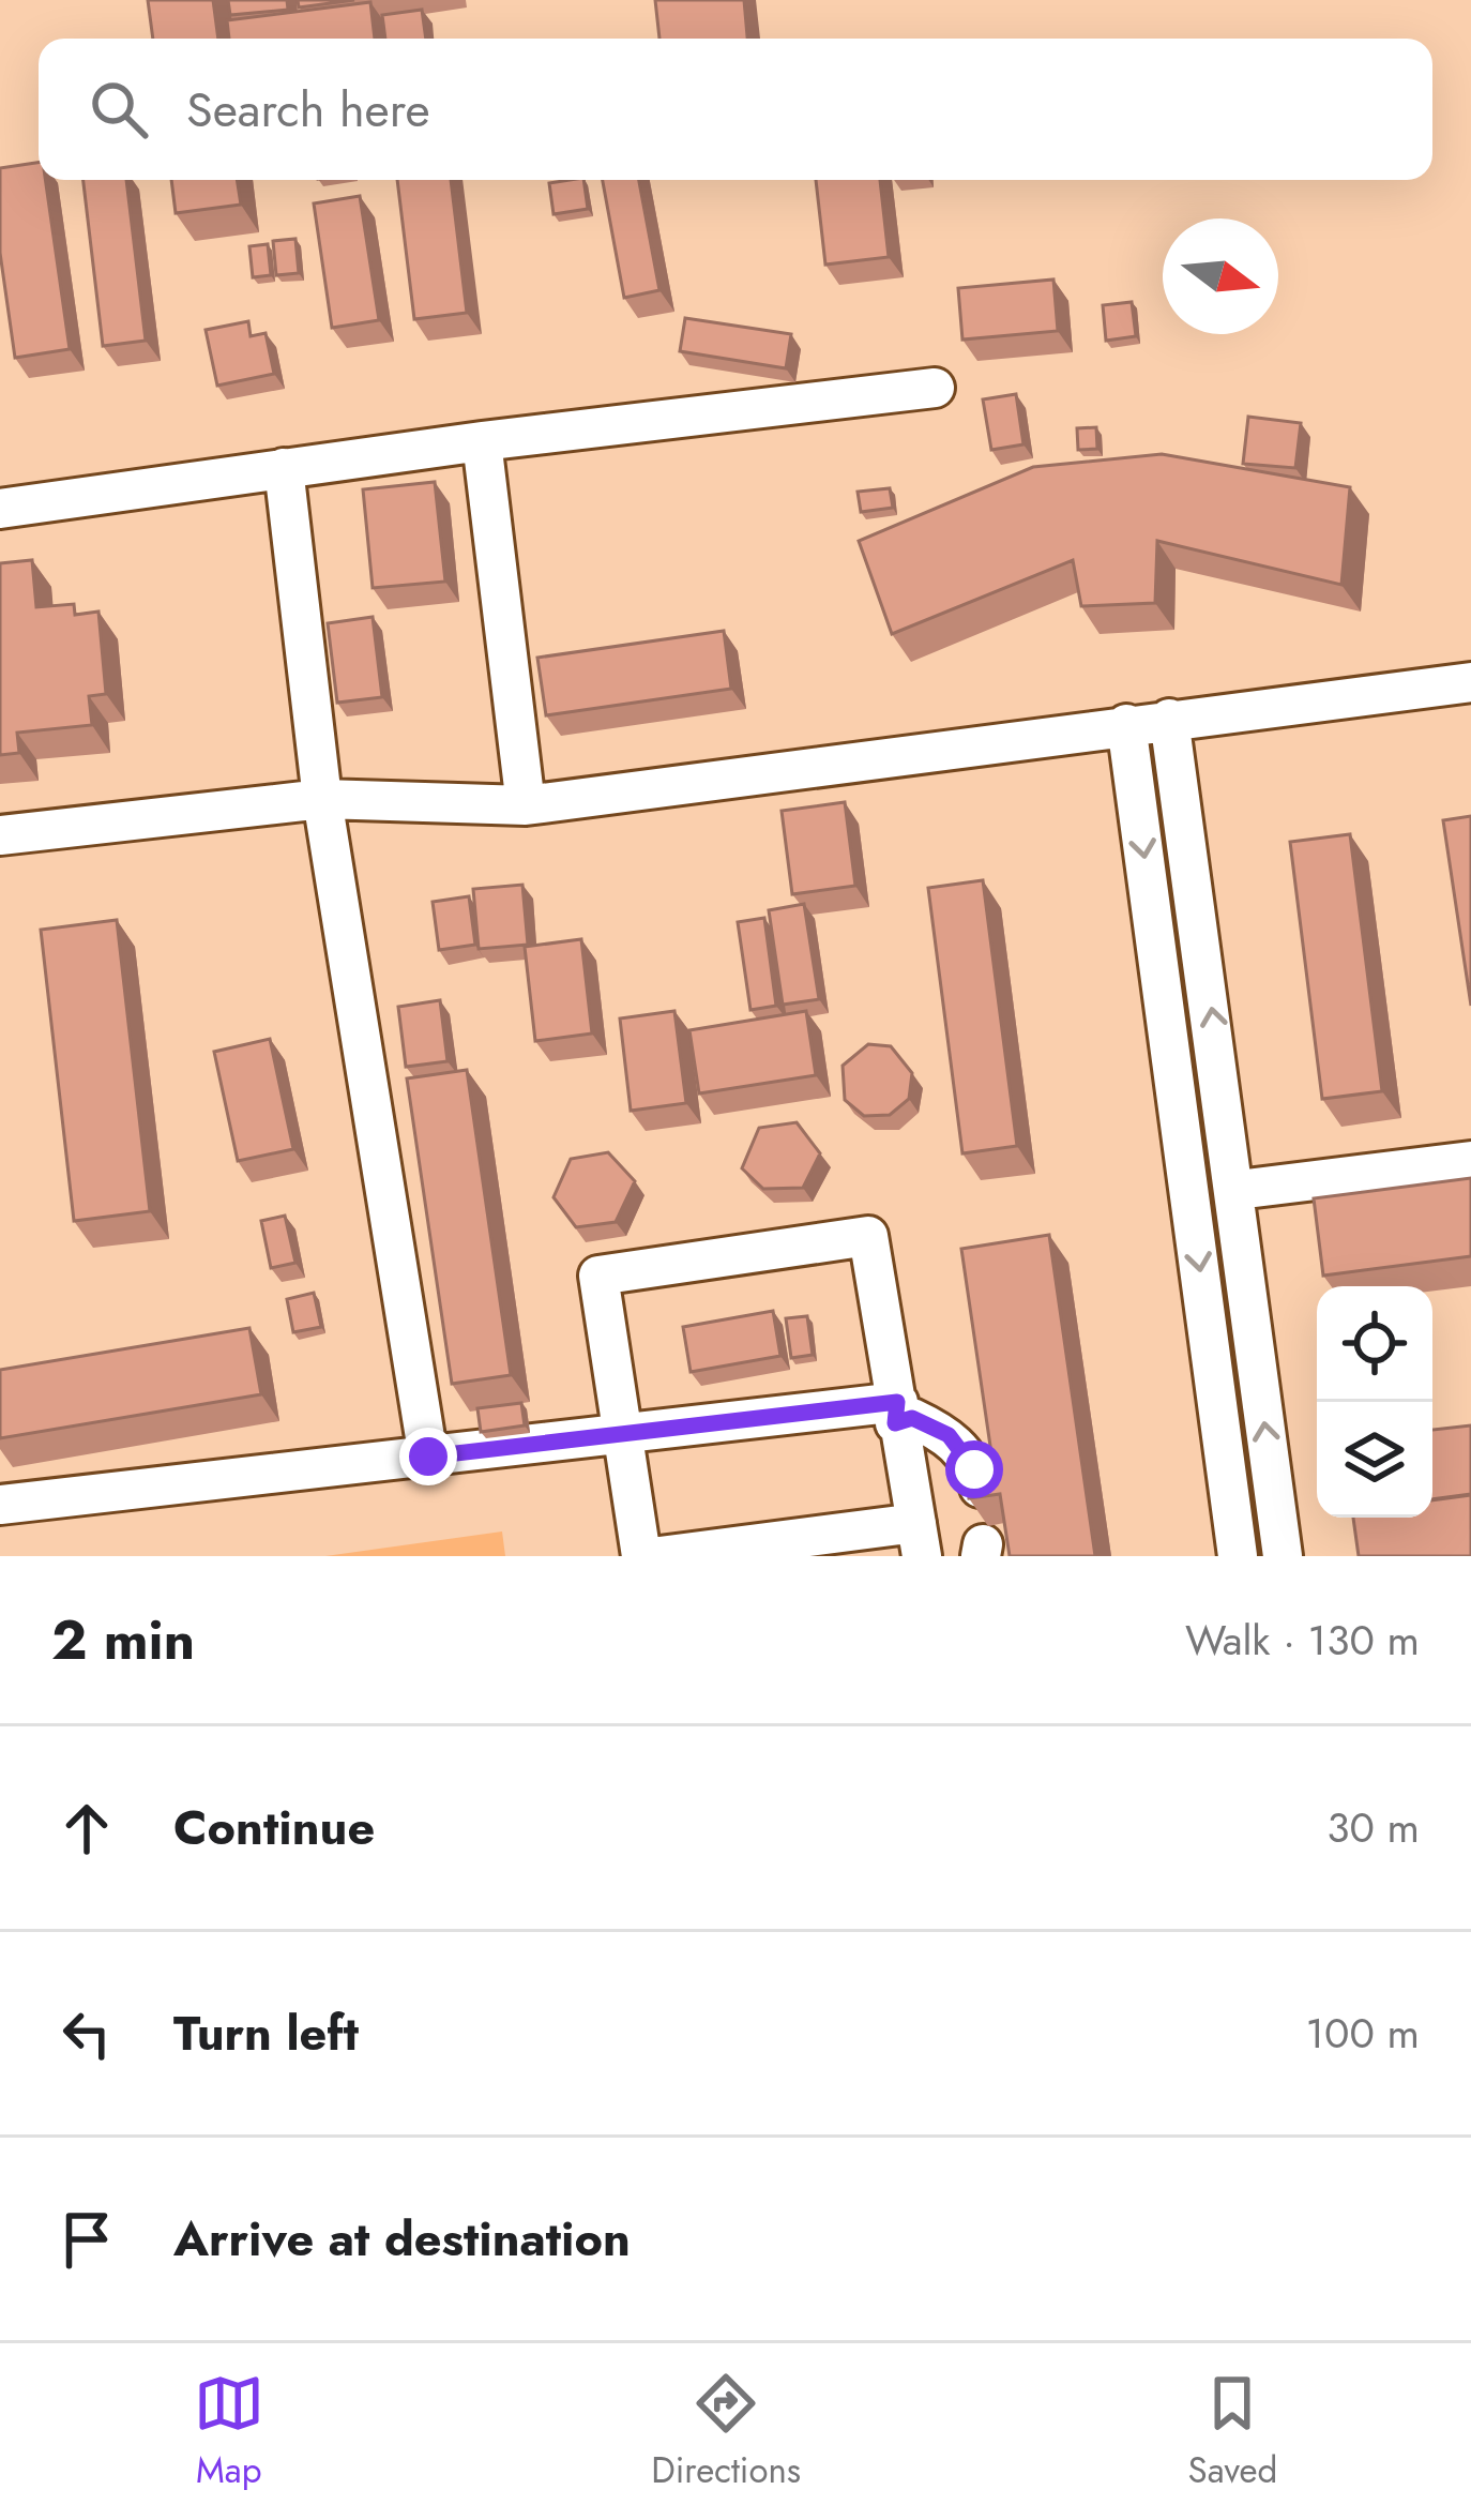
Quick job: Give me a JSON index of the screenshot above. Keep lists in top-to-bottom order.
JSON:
{
  "north": "right",
  "page": {
    "search": "Search here",
    "heading": ["2 min", "Walk · 130 m"],
    "list": [
      ["Continue", "30 m"],
      ["Turn left", "100 m"],
      "Arrive at destination"
    ],
    "nav": ["Map", "Directions", "Saved"]
  }
}
